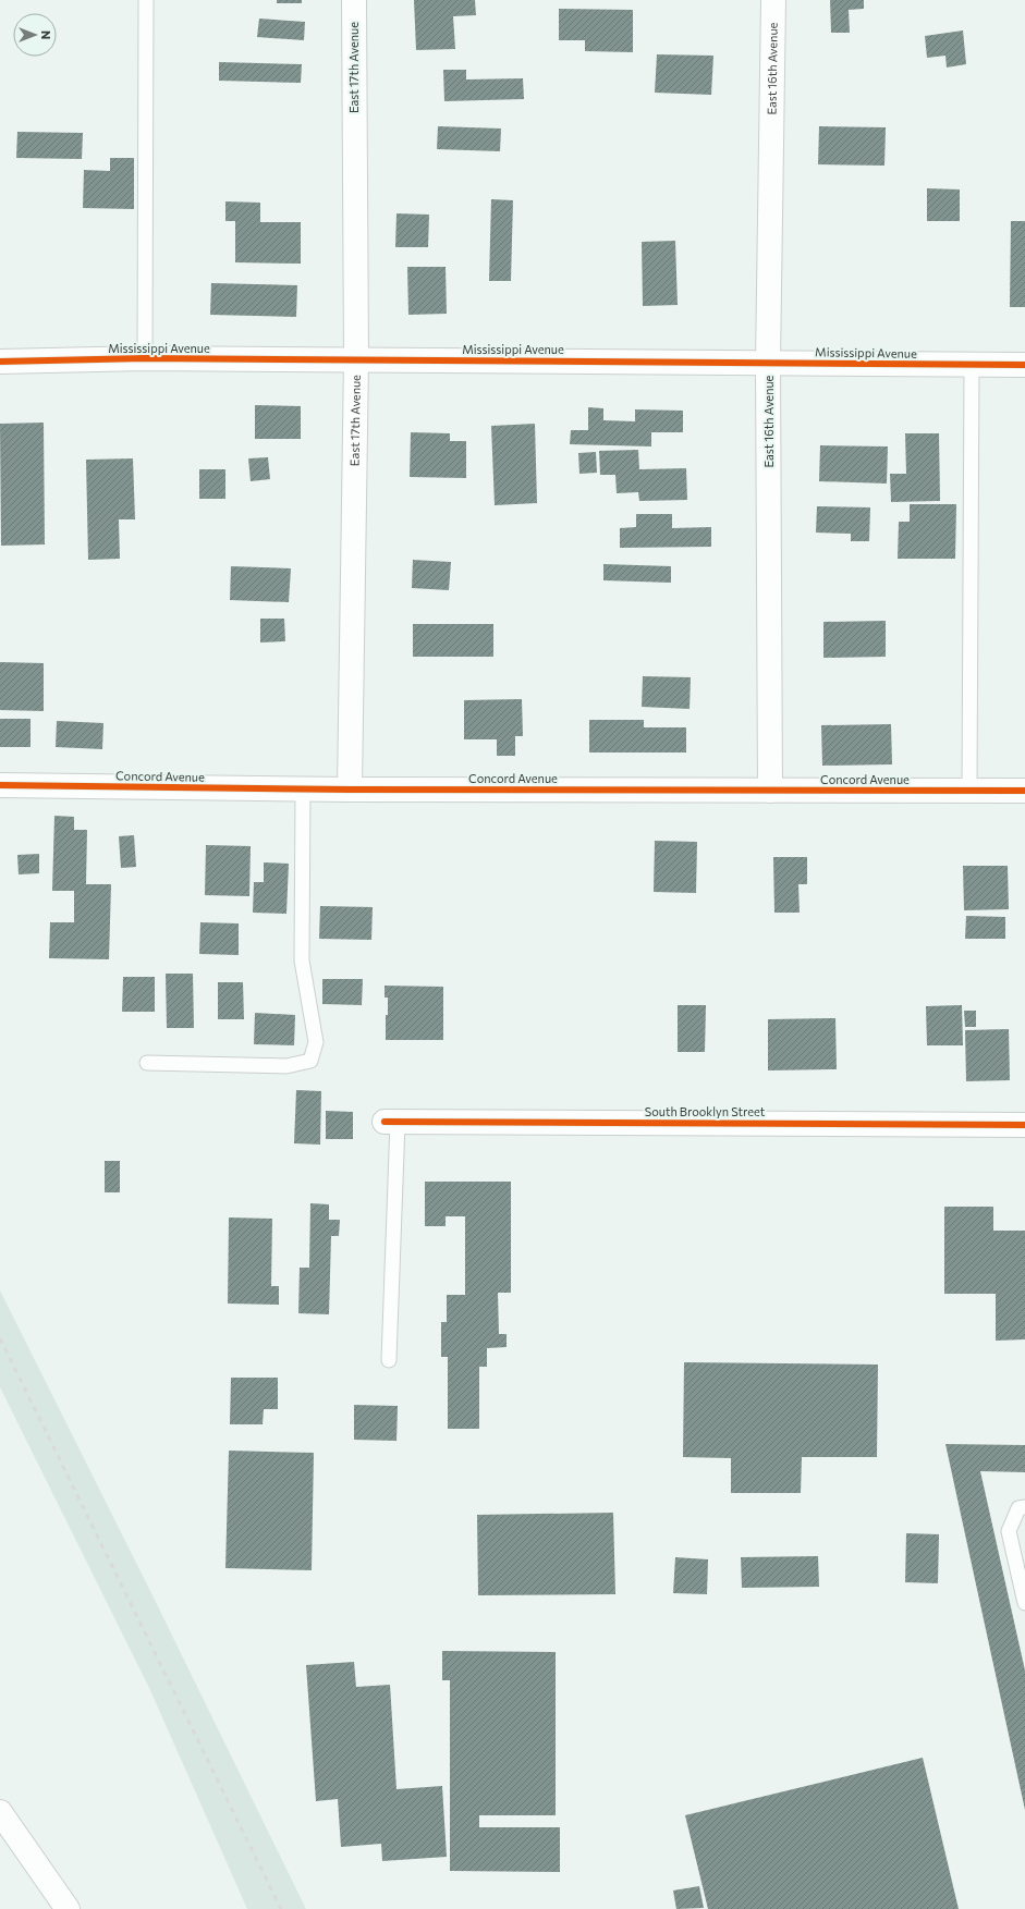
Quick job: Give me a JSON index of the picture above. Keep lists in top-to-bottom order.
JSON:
{
  "streets": {
    "street": [
      "East 17th Avenue",
      "East 16th Avenue",
      "Mississippi Avenue",
      "Concord Avenue",
      "South Brooklyn Street"
    ]
  },
  "crossings": [
    ["East 17th Avenue", "Mississippi Avenue"],
    ["East 17th Avenue", "Concord Avenue"],
    ["East 16th Avenue", "Mississippi Avenue"],
    ["East 16th Avenue", "Concord Avenue"]
  ],
  "north": "right"
}
